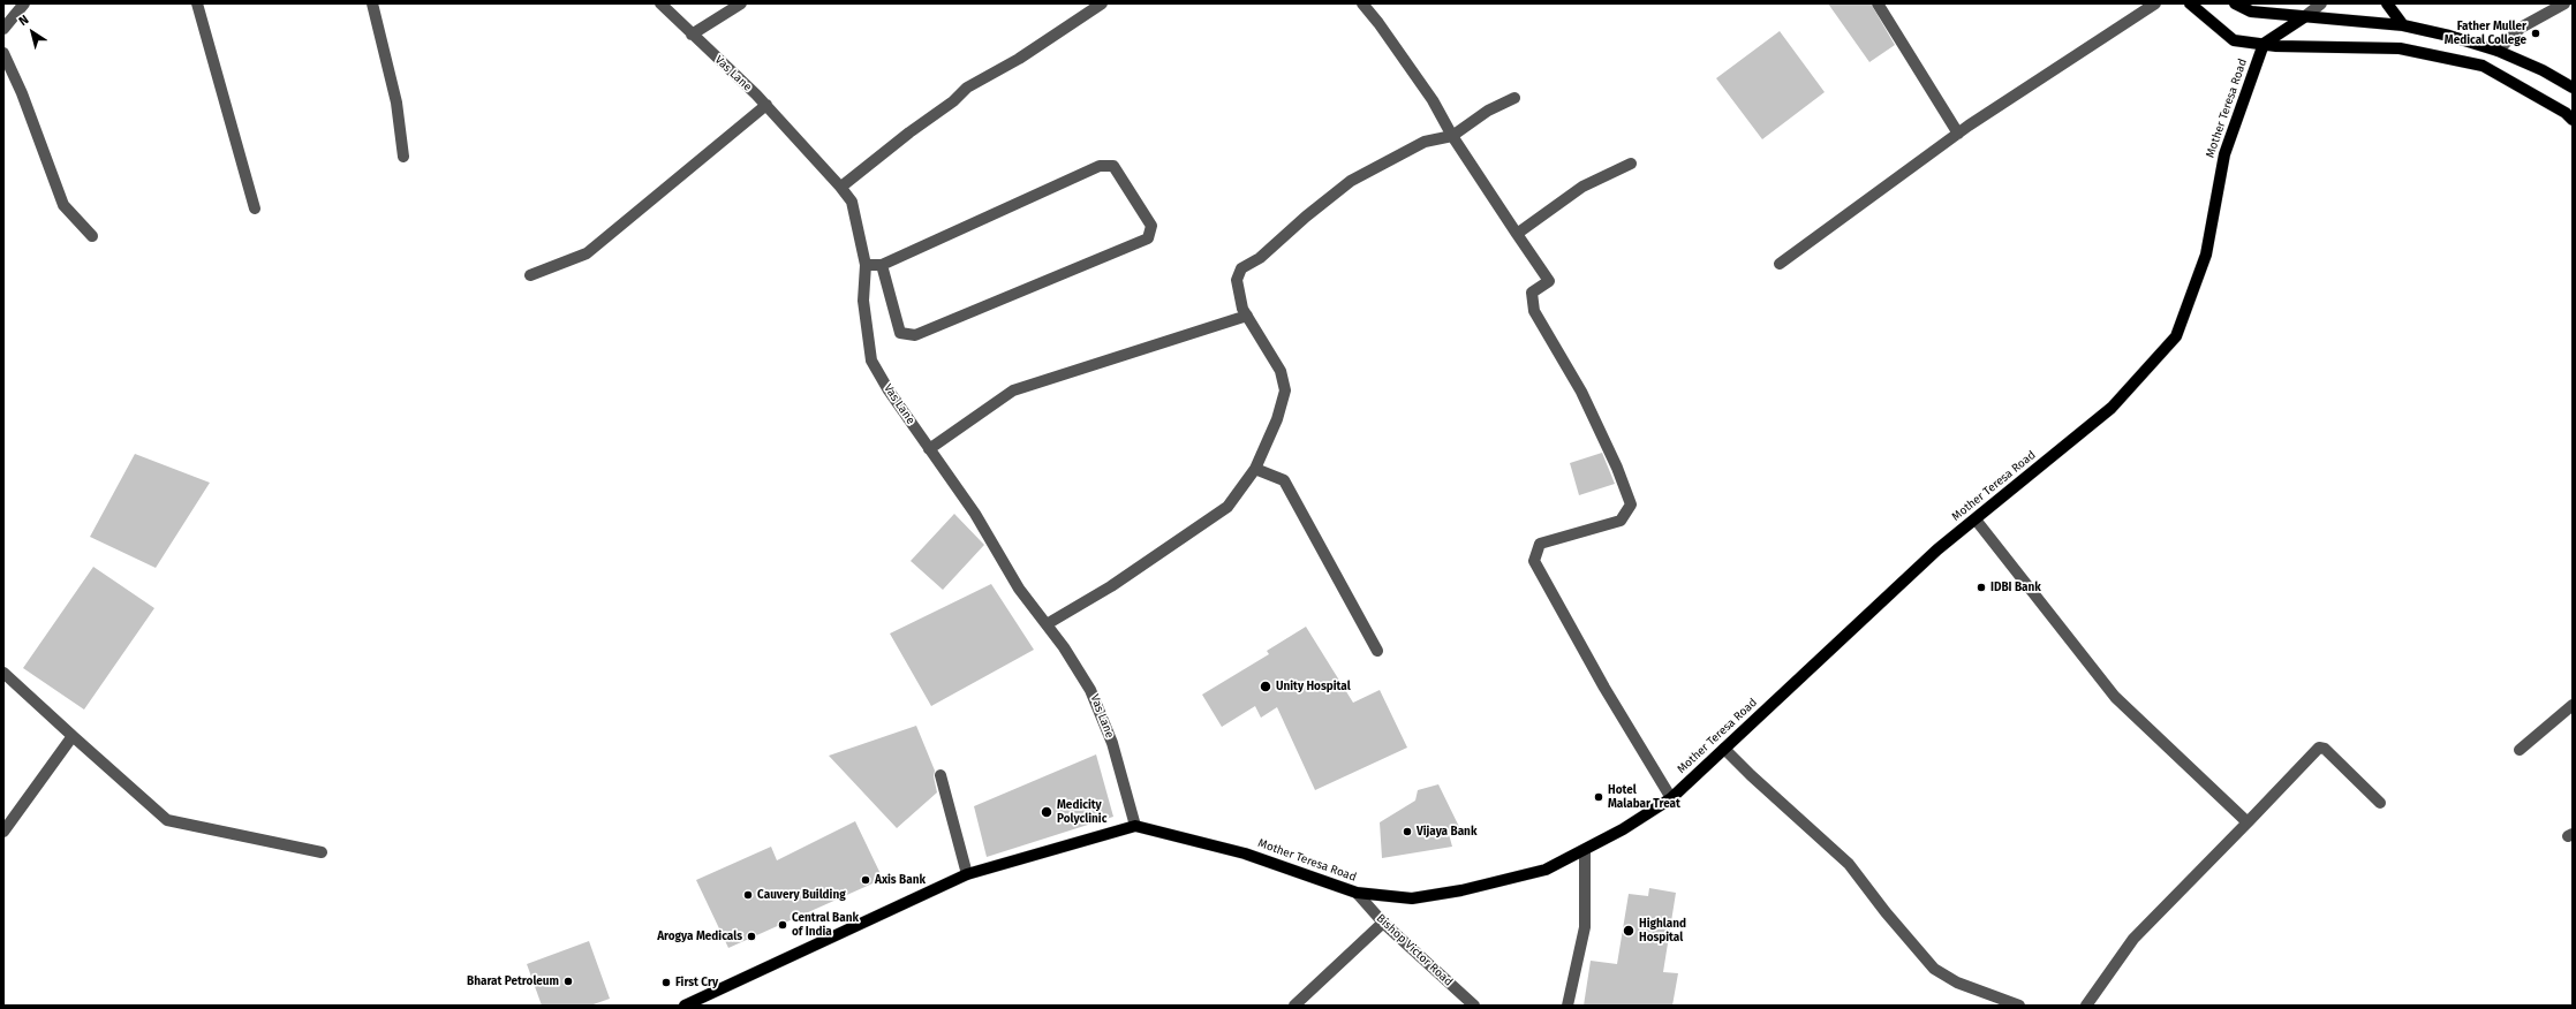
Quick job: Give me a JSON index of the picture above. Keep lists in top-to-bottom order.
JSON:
{
  "streets": {
    "main road": ["Mother Teresa Road"],
    "street": ["Vas Lane", "Bishop Victor Road"]
  },
  "crossings": [
    ["Vas Lane", "Mother Teresa Road"],
    ["Mother Teresa Road", "Bishop Victor Road"]
  ],
  "places": [
    "Father Muller Medical College",
    "IDBI Bank",
    "Unity Hospital",
    "Hotel Malabar Treat",
    "Medicity Polyclinic",
    "Vijaya Bank",
    "Axis Bank",
    "Cauvery Building",
    "Central Bank of India",
    "Highland Hospital",
    "Arogya Medicals",
    "Bharat Petroleum",
    "First Cry"
  ],
  "north": "top left"
}
